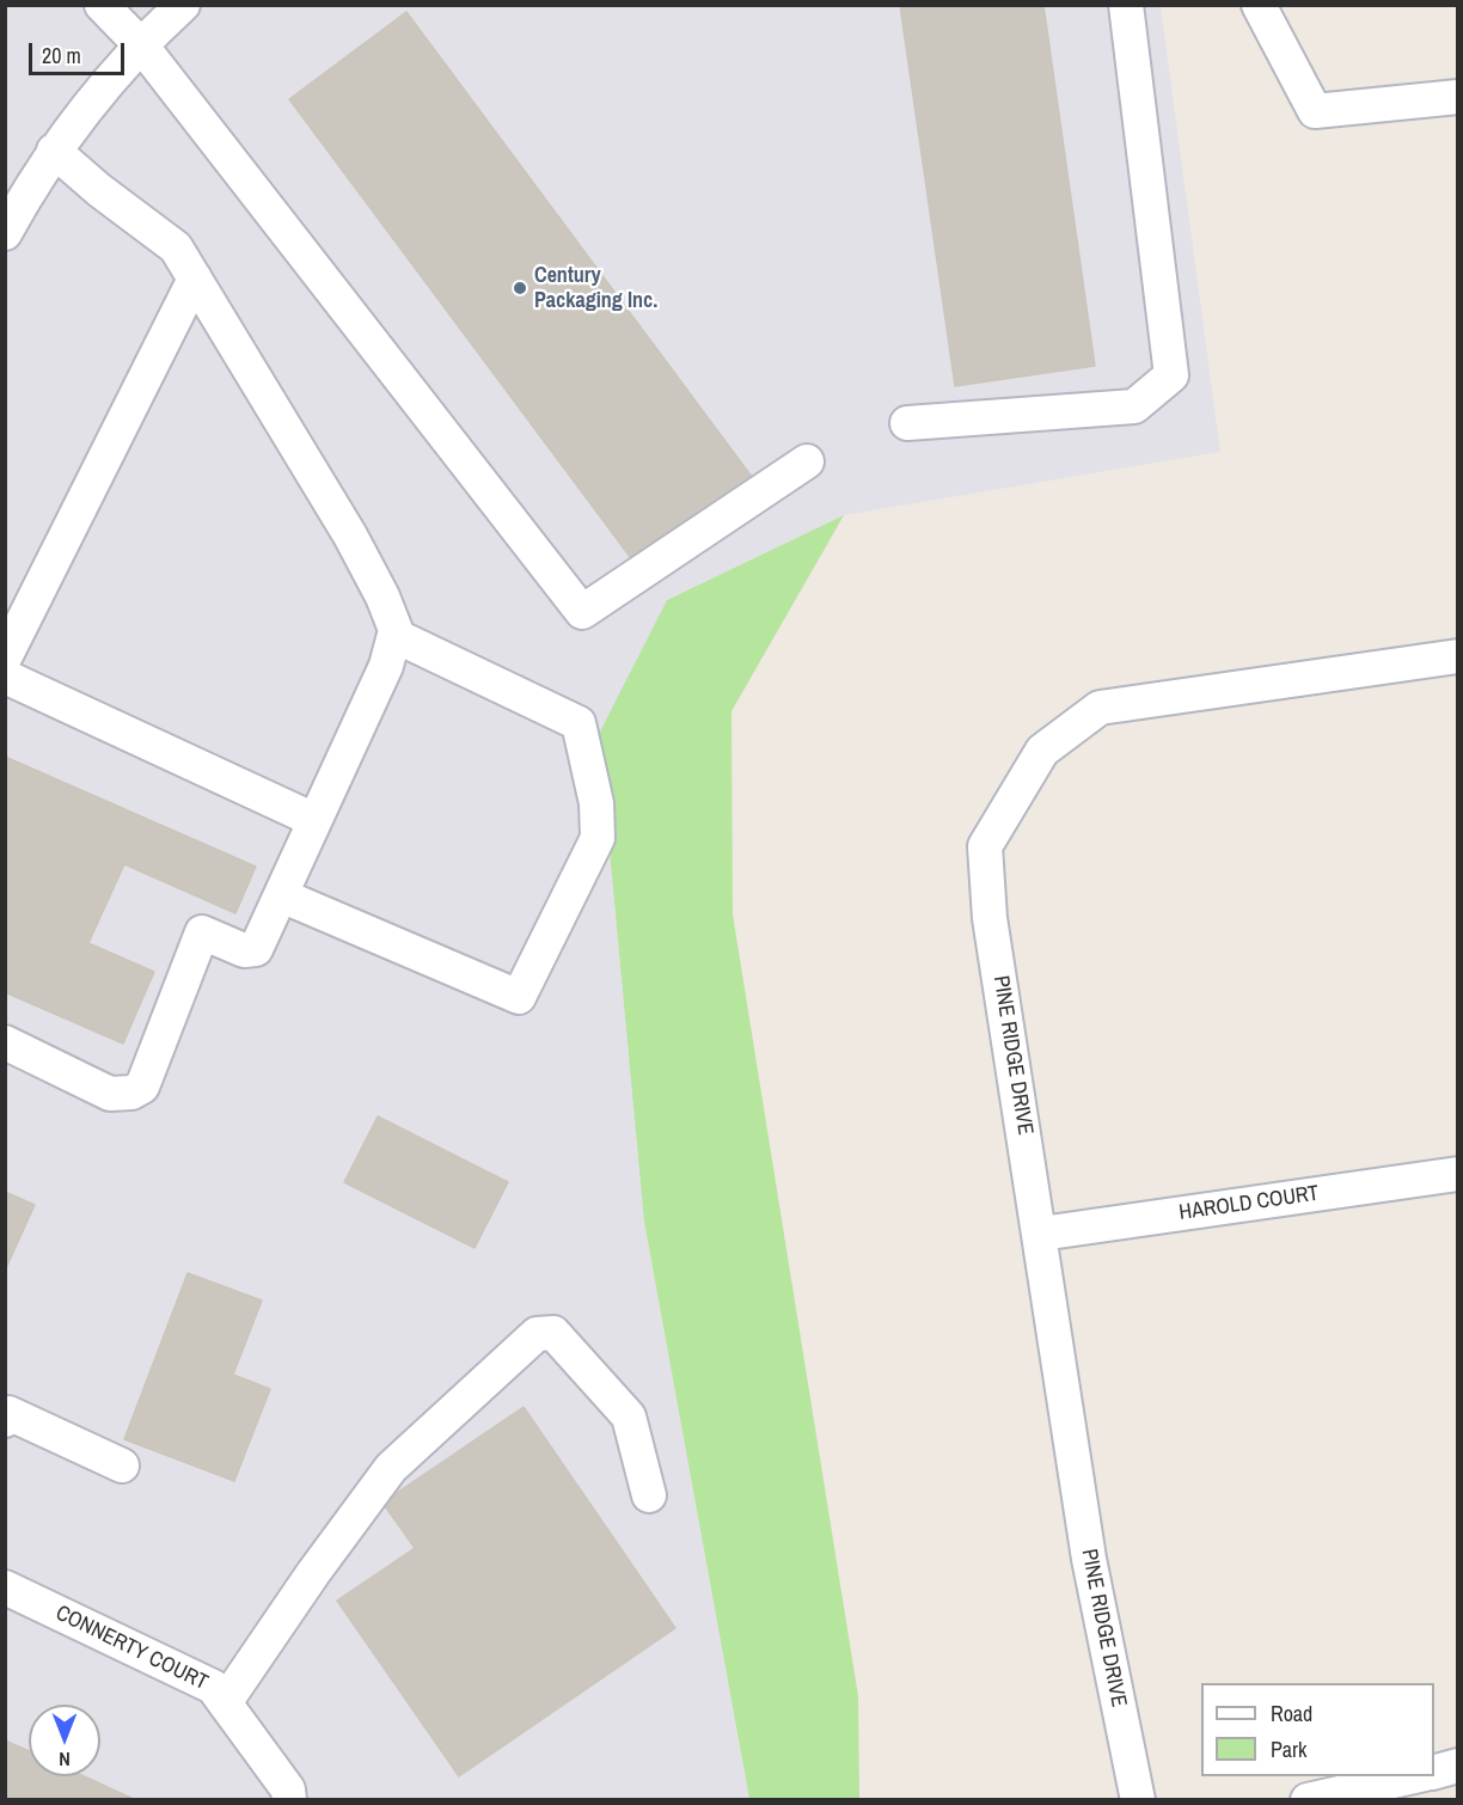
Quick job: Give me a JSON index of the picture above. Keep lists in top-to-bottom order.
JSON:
{
  "streets": {
    "street": ["PINE RIDGE DRIVE", "HAROLD COURT", "CONNERTY COURT"]
  },
  "crossings": [
    ["PINE RIDGE DRIVE", "HAROLD COURT"]
  ],
  "places": ["Century Packaging Inc."],
  "legend": ["Road", "Park"],
  "scale_bar": "20 m",
  "north": "bottom"
}
